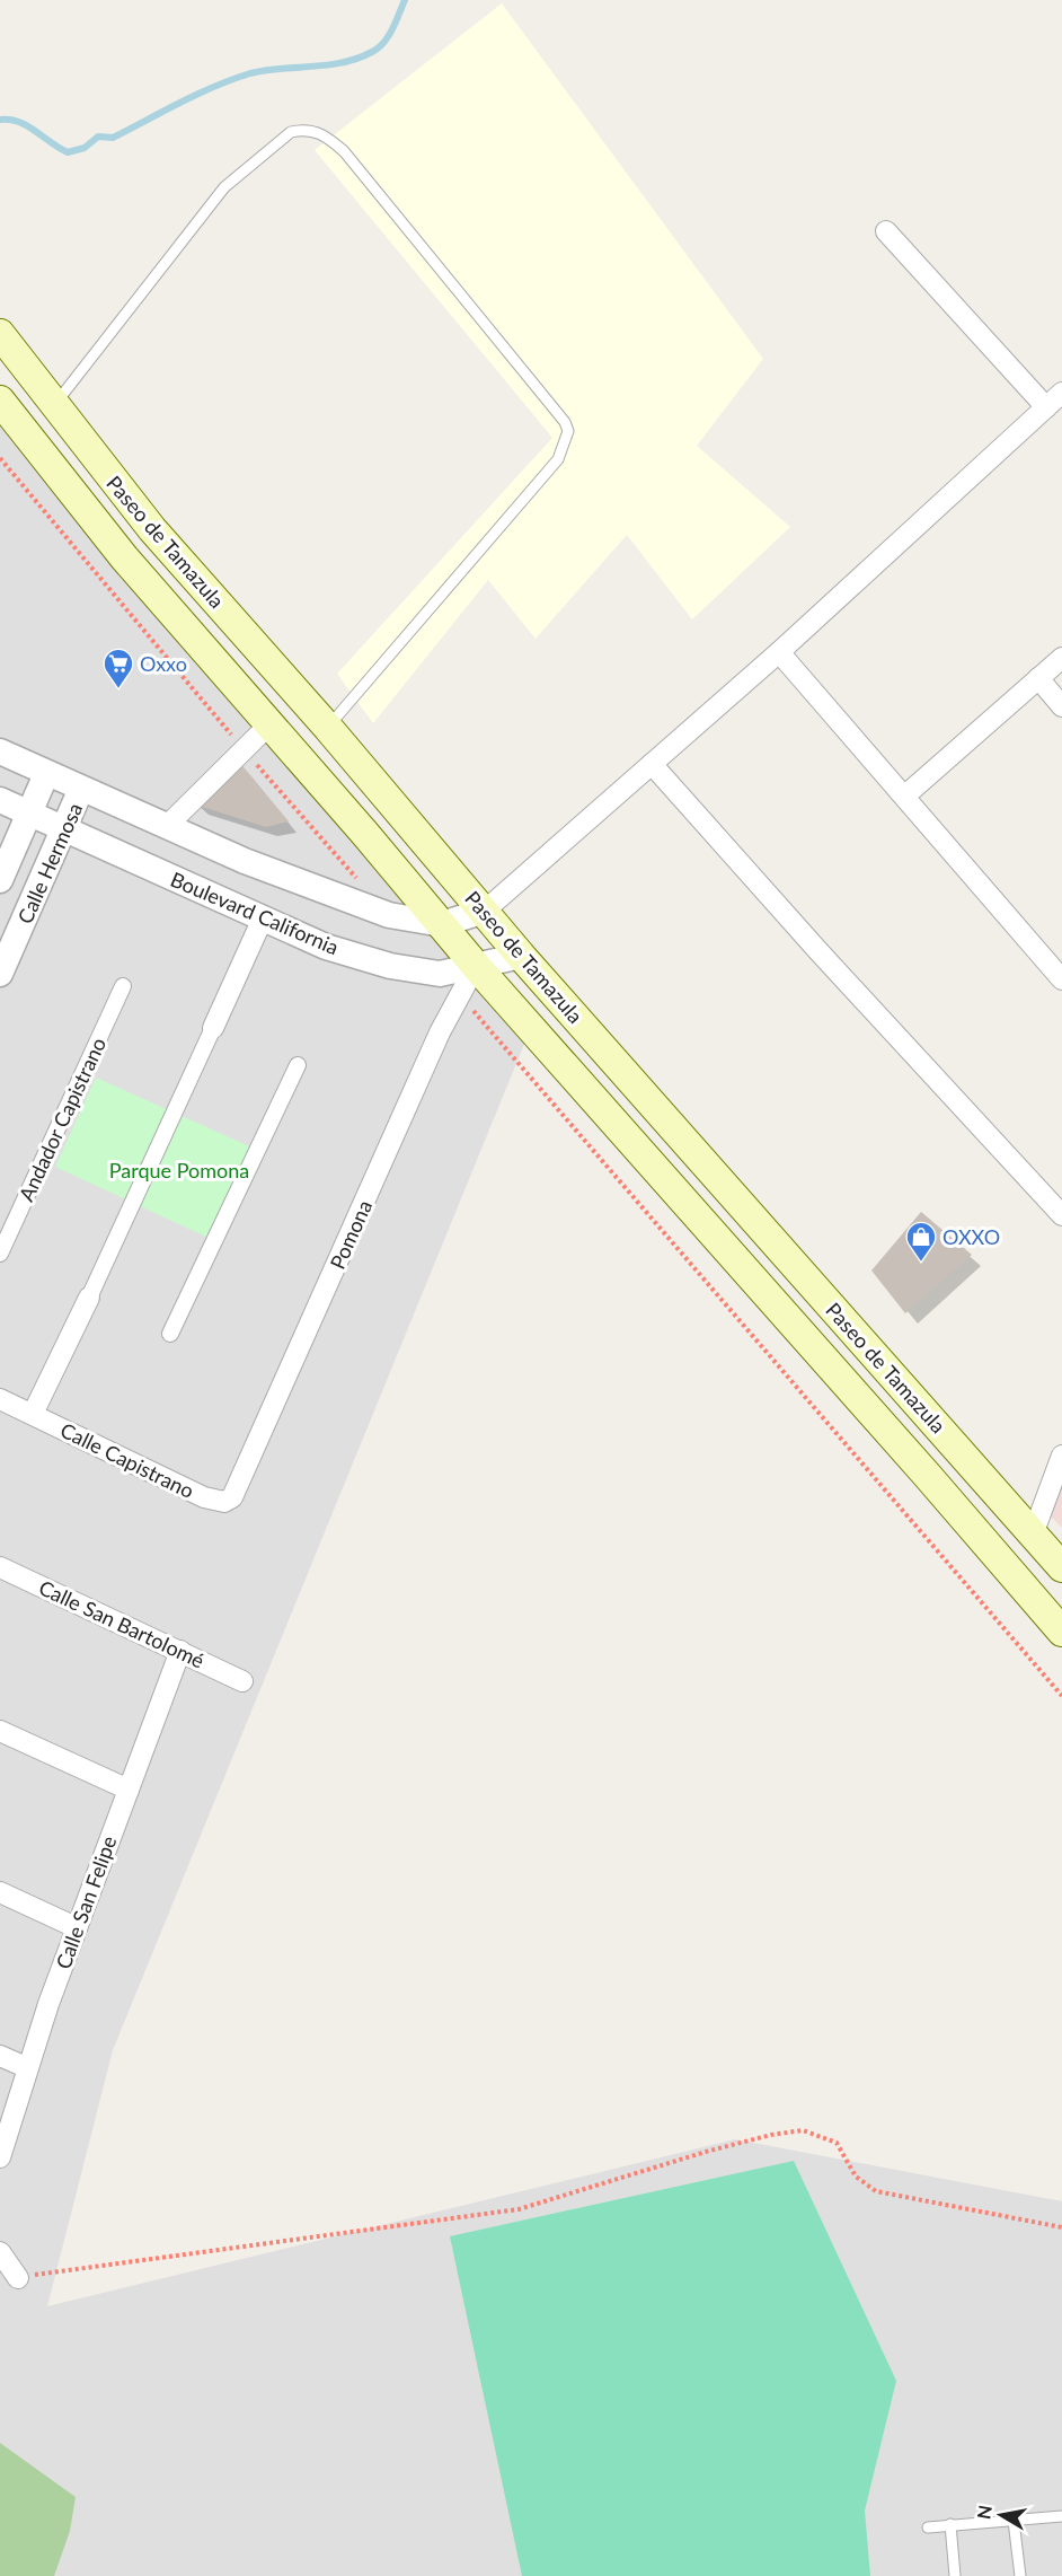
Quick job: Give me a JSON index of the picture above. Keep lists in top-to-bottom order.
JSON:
{
  "streets": {
    "main road": ["Paseo de Tamazula"],
    "street": [
      "Calle Hermosa",
      "Boulevard California",
      "Andador Capistrano",
      "Pomona",
      "Calle Capistrano",
      "Calle San Bartolomé",
      "Calle San Felipe"
    ]
  },
  "crossings": [
    ["Paseo de Tamazula", "Boulevard California"],
    ["Paseo de Tamazula", "Pomona"],
    ["Calle Hermosa", "Boulevard California"],
    ["Boulevard California", "Pomona"],
    ["Pomona", "Calle Capistrano"],
    ["Calle San Bartolomé", "Calle San Felipe"]
  ],
  "parks": ["Parque Pomona"],
  "places": {
    "supermarket": ["Oxxo"],
    "shop": ["OXXO"]
  },
  "north": "left"
}
